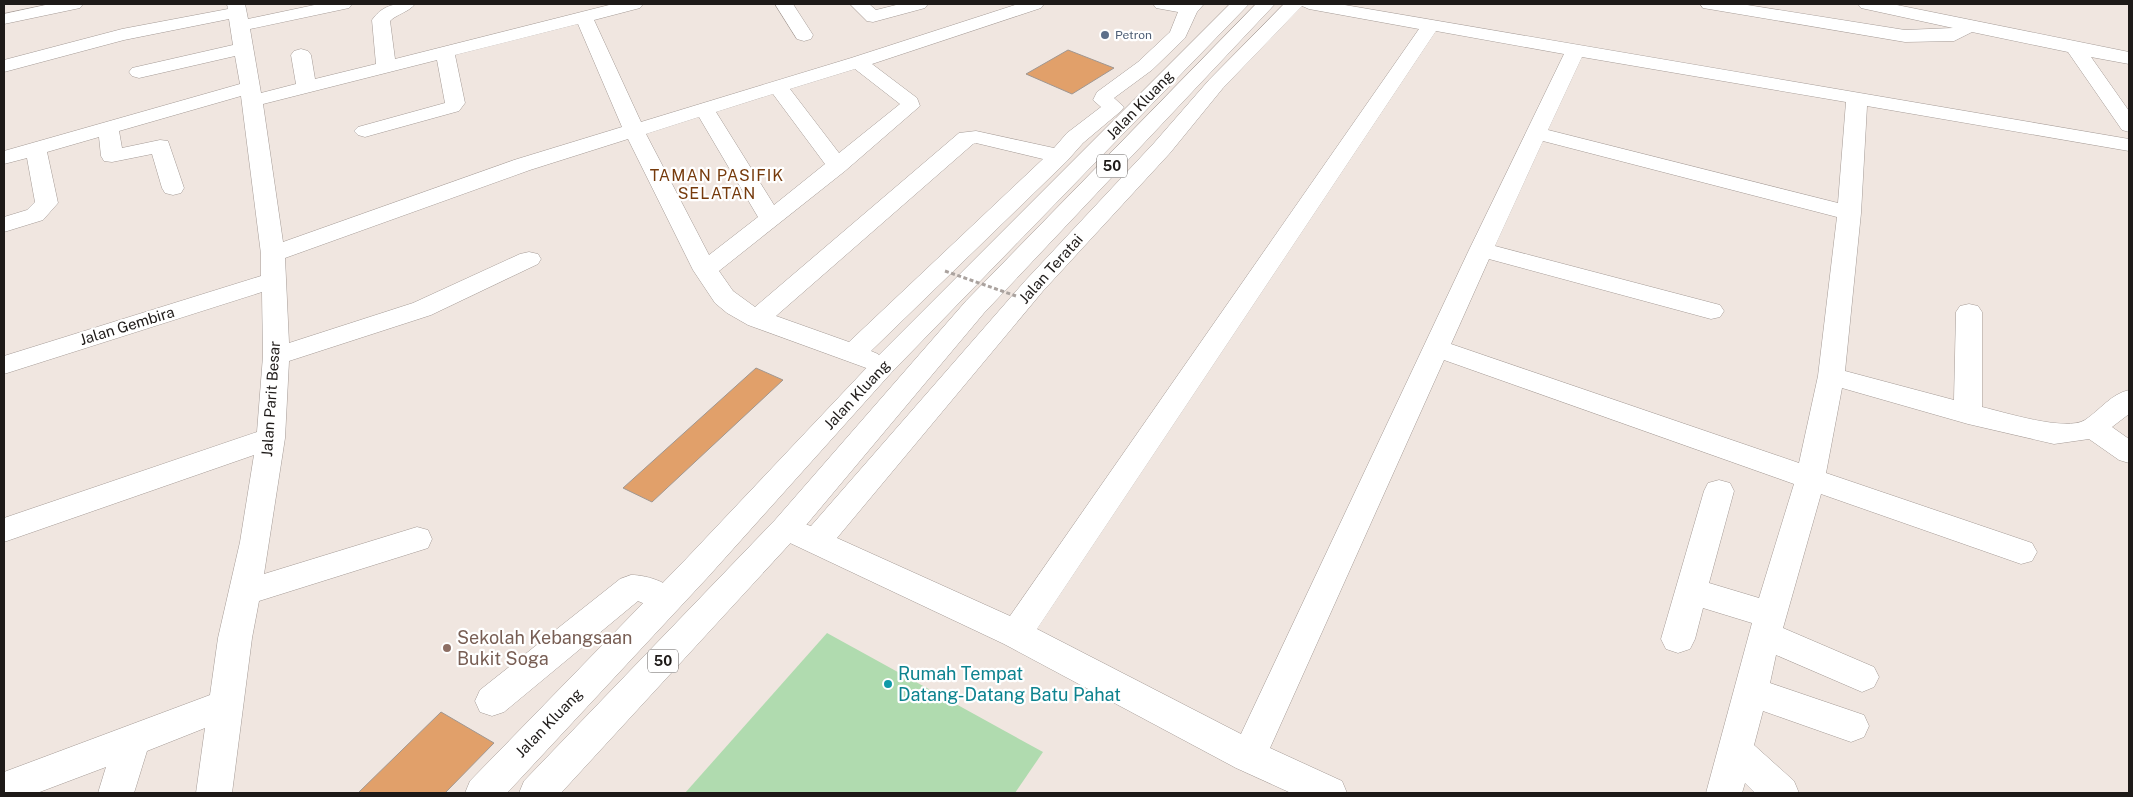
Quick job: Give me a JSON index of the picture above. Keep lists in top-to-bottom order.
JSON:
{
  "streets": {
    "main road": [
      "Jalan Kluang",
      "50",
      "Jalan Teratai",
      "Jalan Gembira",
      "Jalan Parit Besar"
    ]
  },
  "crossings": [
    ["Jalan Kluang", "Jalan Teratai"],
    ["Jalan Gembira", "Jalan Parit Besar"]
  ],
  "districts": ["TAMAN PASIFIK SELATAN"],
  "places": ["Petron", "Sekolah Kebangsaan Bukit Soga", "Rumah Tempat Datang-Datang Batu Pahat"]
}
